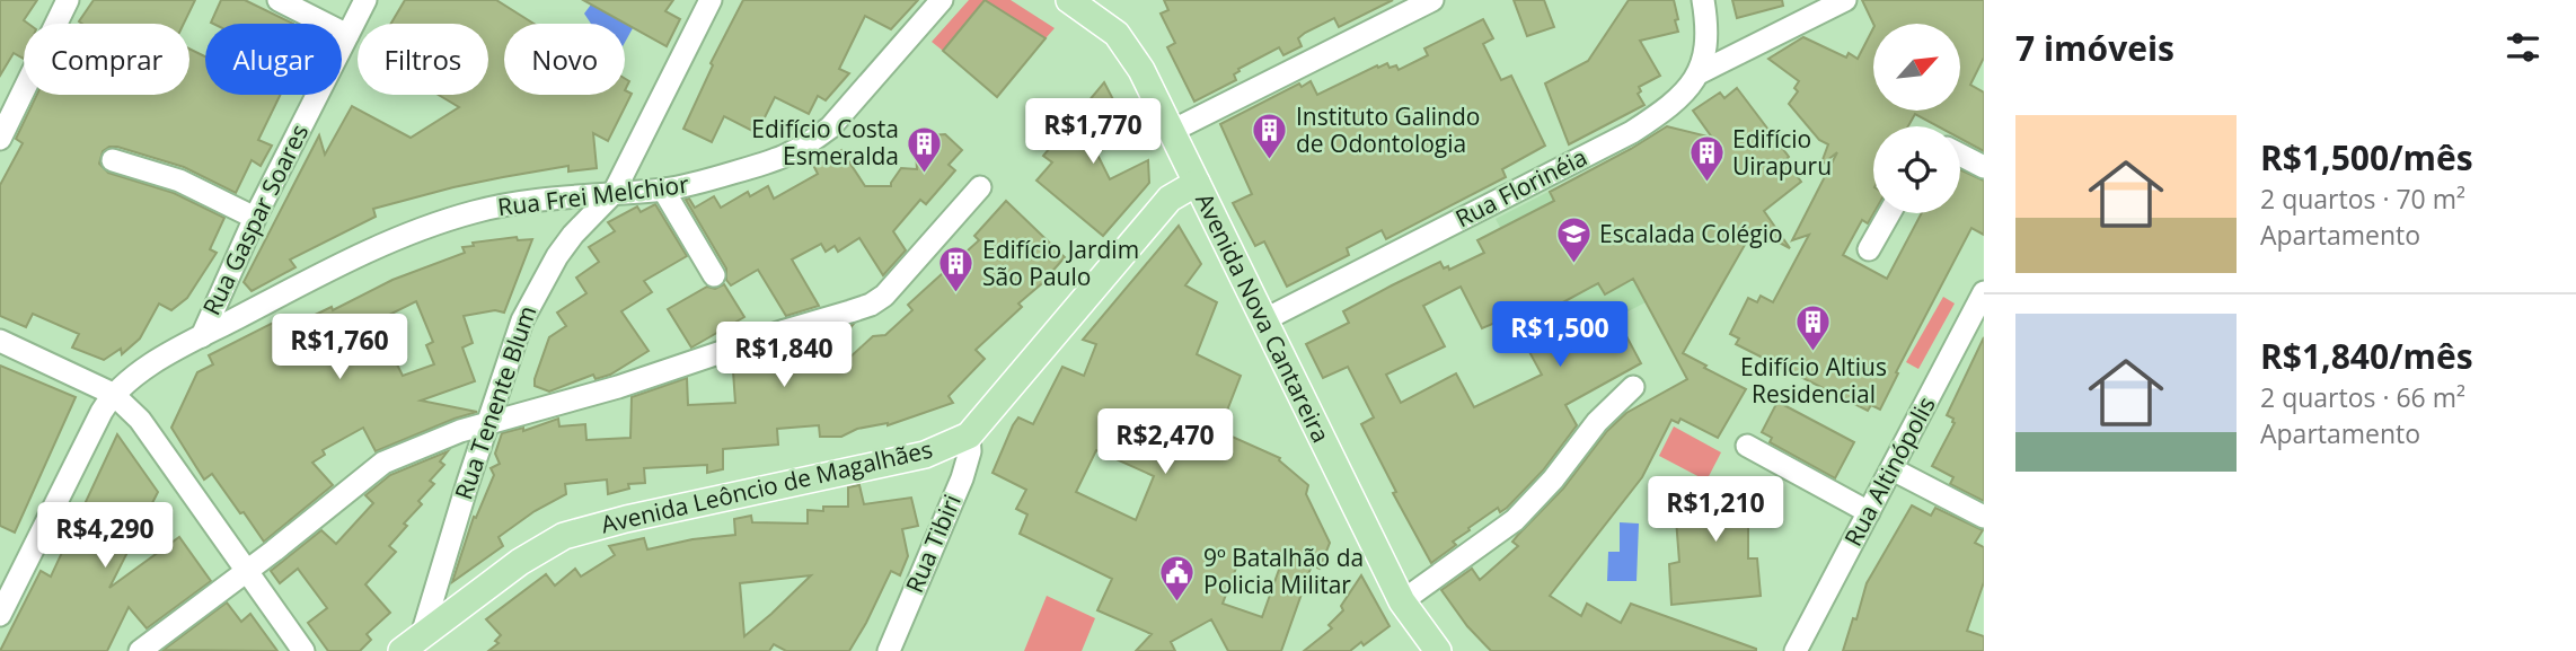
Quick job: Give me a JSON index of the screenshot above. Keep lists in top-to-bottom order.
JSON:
{
  "streets": {
    "main road": ["Avenida Nova Cantareira", "Avenida Leôncio de Magalhães"],
    "street": [
      "Rua Florinéia",
      "Rua Frei Melchior",
      "Rua Gaspar Soares",
      "Rua Tenente Blum",
      "Rua Altinópolis",
      "Rua Tibiri"
    ]
  },
  "crossings": [
    ["Rua Florinéia", "Avenida Nova Cantareira"],
    ["Rua Frei Melchior", "Rua Gaspar Soares"],
    ["Rua Frei Melchior", "Rua Tenente Blum"],
    ["Avenida Nova Cantareira", "Avenida Leôncio de Magalhães"],
    ["Rua Tenente Blum", "Avenida Leôncio de Magalhães"],
    ["Avenida Leôncio de Magalhães", "Rua Tibiri"]
  ],
  "places": {
    "building": [
      "Instituto Galindo de Odontologia",
      "Edifício Costa Esmeralda",
      "Edifício Uirapuru",
      "Edifício Jardim São Paulo",
      "Edifício Altius Residencial"
    ],
    "school or university": ["Escalada Colégio"],
    "public building": ["9º Batalhão da Policia Militar"]
  },
  "north": "top right",
  "page": {
    "heading": "7 imóveis",
    "chip": [
      "Comprar",
      "Alugar",
      "Filtros",
      "Novo"
    ],
    "list": [
      {
        "name": "R$1,500/mês",
        "note": "2 quartos · 70 m² · Apartamento"
      },
      {
        "name": "R$1,840/mês",
        "note": "2 quartos · 66 m² · Apartamento"
      }
    ],
    "price": [
      "R$1,770",
      "R$1,500",
      "R$1,760",
      "R$1,840",
      "R$2,470",
      "R$1,210",
      "R$4,290"
    ]
  }
}
